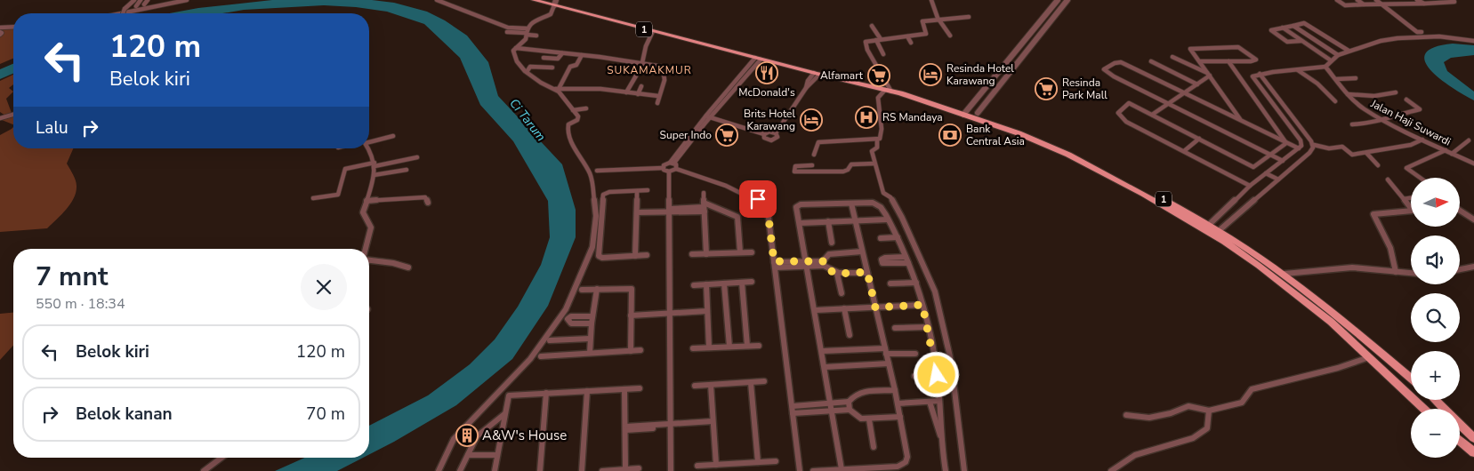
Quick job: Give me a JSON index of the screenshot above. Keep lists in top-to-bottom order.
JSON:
{
  "streets": {
    "main road": ["1"],
    "street": ["Jalan Haji Suwardi"]
  },
  "districts": ["SUKAMAKMUR"],
  "water": ["Ci Tarum"],
  "places": {
    "restaurant": ["McDonald's"],
    "hotel": ["Resinda Hotel Karawang", "Brits Hotel Karawang"],
    "supermarket": ["Alfamart", "Resinda Park Mall", "Super Indo"],
    "hospital": ["RS Mandaya"],
    "bank": ["Bank Central Asia"],
    "building": ["A&W's House"]
  },
  "north": "right",
  "page": {
    "turn": ["120 m", "Belok kiri"],
    "then": "Lalu",
    "map_buttons": ["+", "−"],
    "heading": ["7 mnt", "550 m · 18:34"],
    "list": [
      {
        "name": "Belok kiri",
        "value": "120 m"
      },
      {
        "name": "Belok kanan",
        "value": "70 m"
      }
    ]
  }
}
